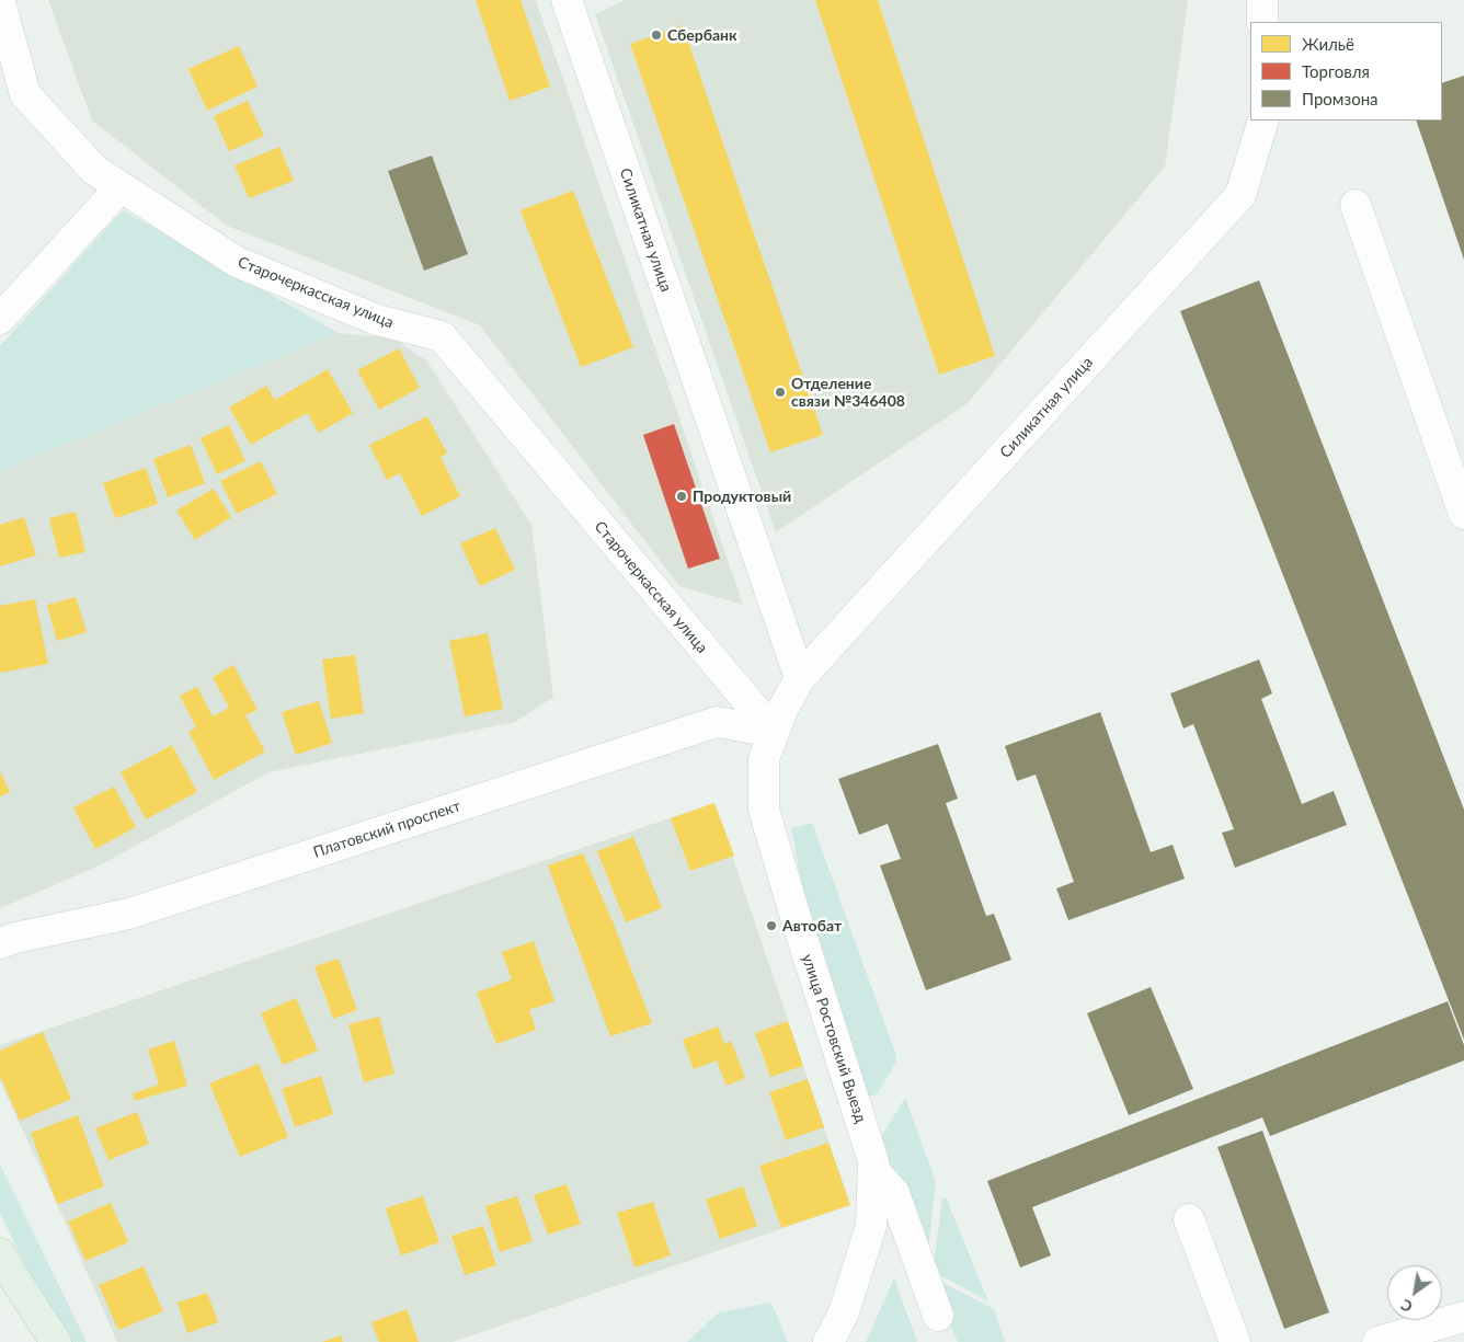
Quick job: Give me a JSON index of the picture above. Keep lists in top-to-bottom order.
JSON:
{
  "streets": {
    "street": [
      "Силикатная улица",
      "Старочеркасская улица",
      "Платовский проспект",
      "улица Ростовский Выезд"
    ]
  },
  "crossings": [
    ["Силикатная улица", "Старочеркасская улица"],
    ["Силикатная улица", "Платовский проспект"],
    ["Силикатная улица", "улица Ростовский Выезд"],
    ["Старочеркасская улица", "Платовский проспект"],
    ["Старочеркасская улица", "улица Ростовский Выезд"],
    ["Платовский проспект", "улица Ростовский Выезд"]
  ],
  "places": [
    "Сбербанк",
    "Отделение связи №346408",
    "Продуктовый",
    "Автобат"
  ],
  "legend": ["Жильё", "Торговля", "Промзона"],
  "north": "bottom left"
}
